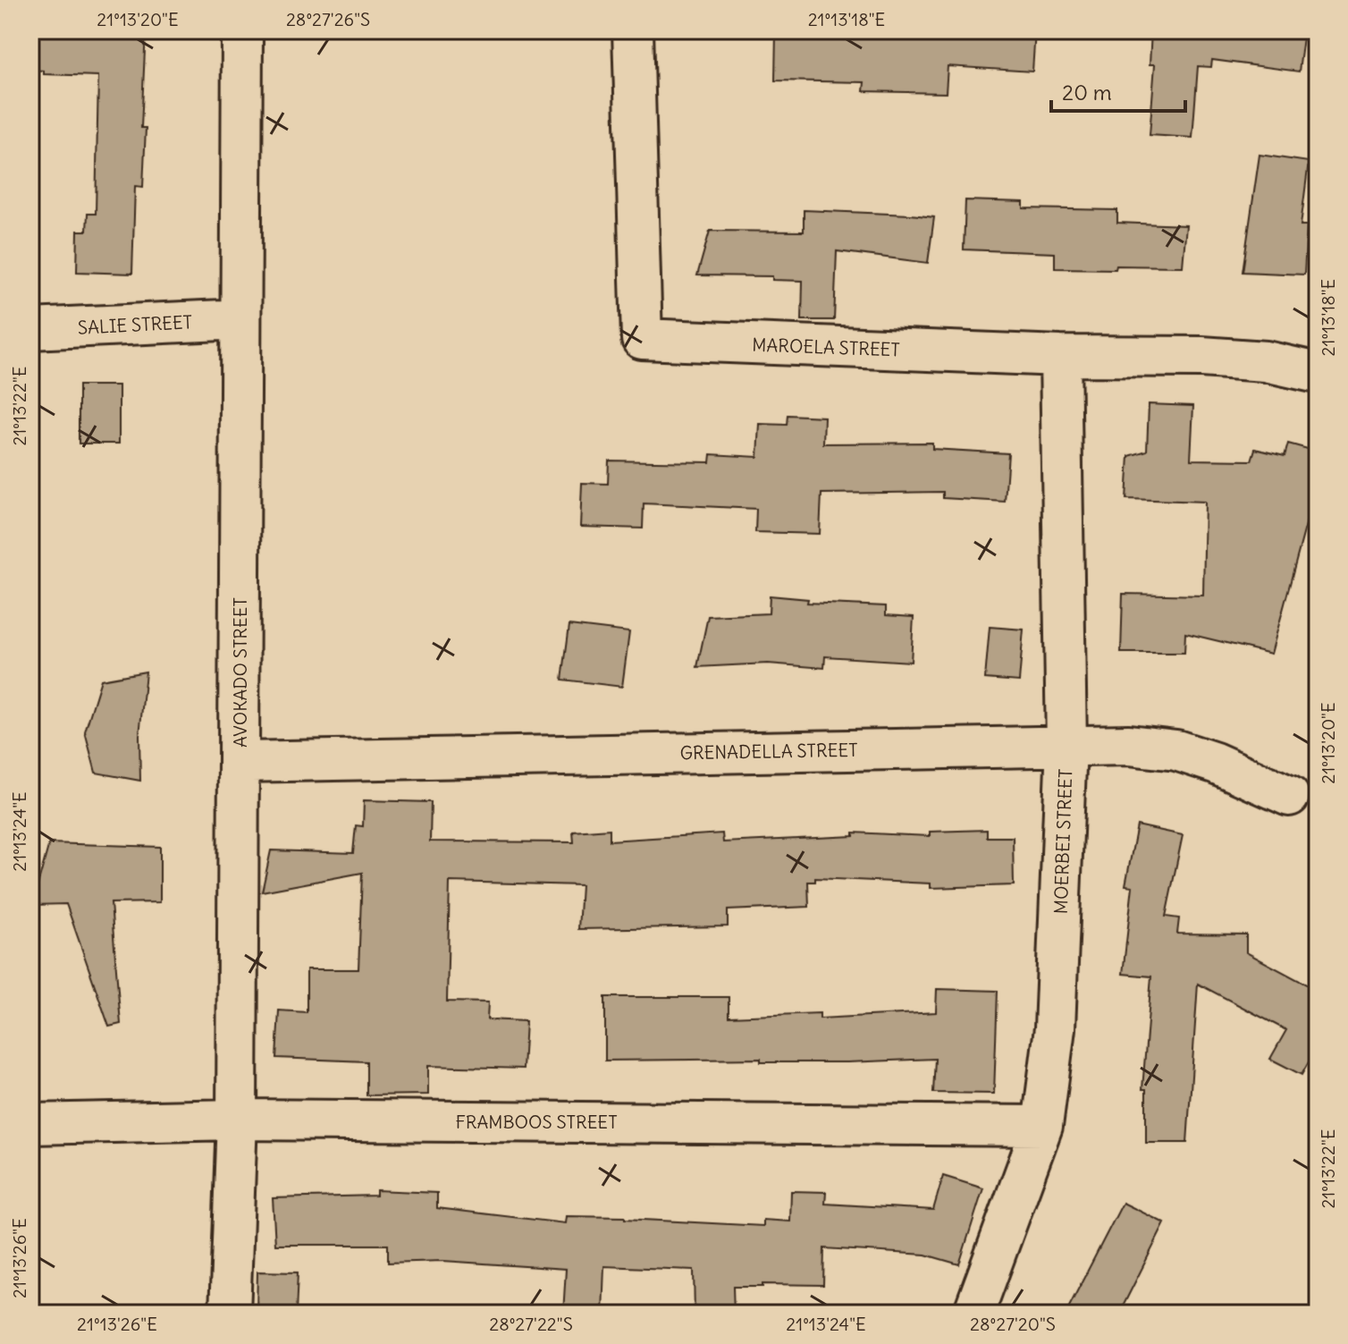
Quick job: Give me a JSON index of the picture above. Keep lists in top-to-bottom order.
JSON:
{
  "streets": {
    "street": [
      "SALIE STREET",
      "MAROELA STREET",
      "AVOKADO STREET",
      "GRENADELLA STREET",
      "MOERBEI STREET",
      "FRAMBOOS STREET"
    ]
  },
  "crossings": [
    ["SALIE STREET", "AVOKADO STREET"],
    ["MAROELA STREET", "MOERBEI STREET"],
    ["AVOKADO STREET", "GRENADELLA STREET"],
    ["AVOKADO STREET", "FRAMBOOS STREET"],
    ["GRENADELLA STREET", "MOERBEI STREET"],
    ["MOERBEI STREET", "FRAMBOOS STREET"]
  ],
  "scale_bar": "20 m",
  "coordinates": [
    "21°13'20\"E",
    "28°27'26\"S",
    "21°13'18\"E",
    "21°13'22\"E",
    "21°13'24\"E",
    "21°13'26\"E",
    "28°27'22\"S",
    "28°27'20\"S"
  ]
}
